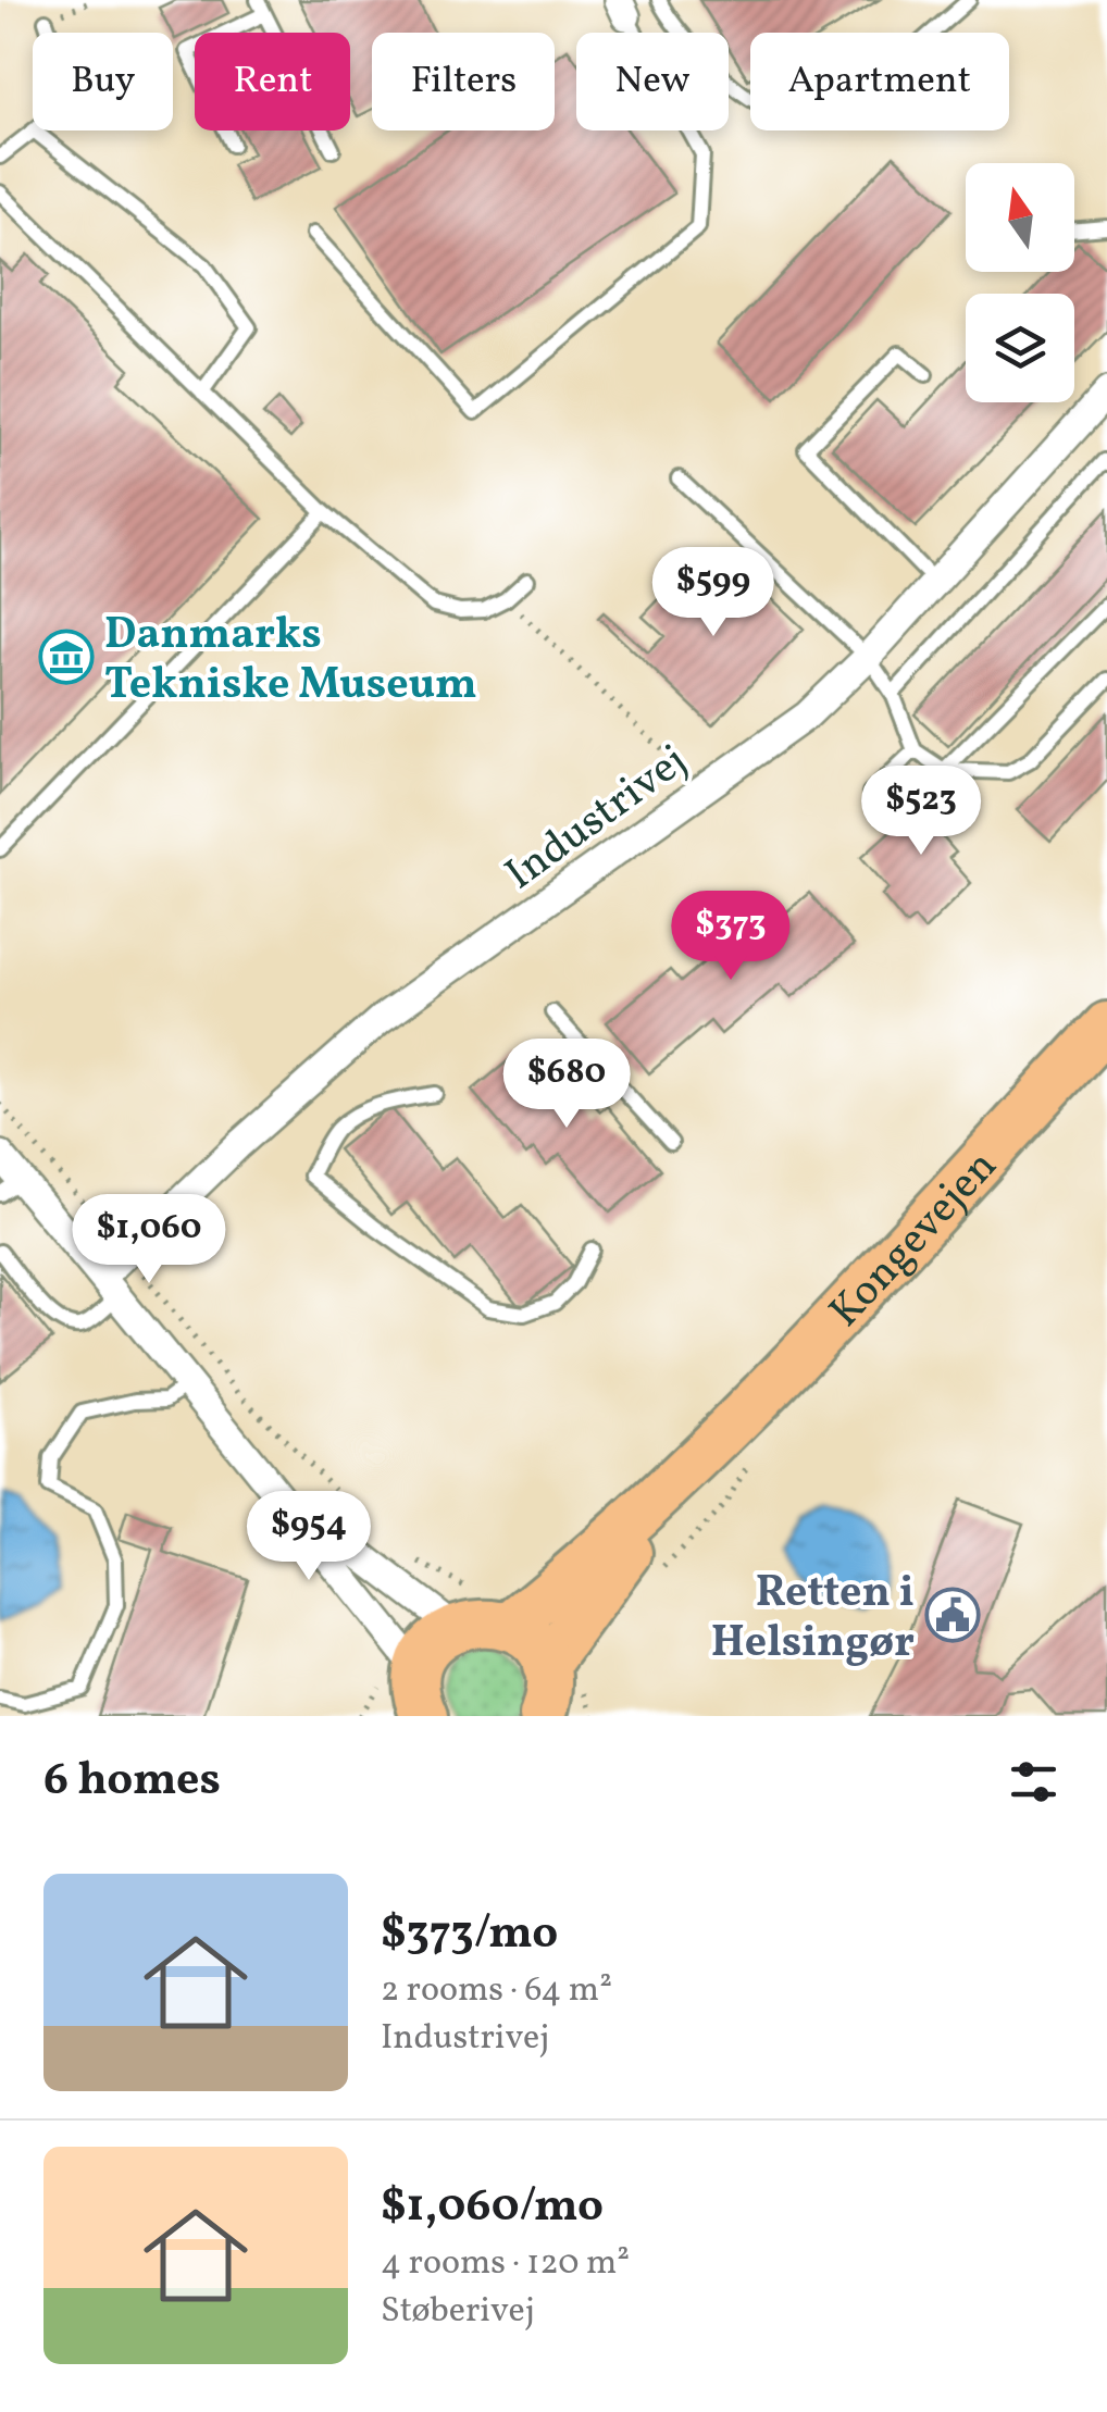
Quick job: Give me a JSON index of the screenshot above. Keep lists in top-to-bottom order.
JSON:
{
  "streets": {
    "main road": ["Kongevejen"],
    "street": ["Industrivej"]
  },
  "places": {
    "museum": ["Danmarks Tekniske Museum"],
    "public building": ["Retten i Helsingør"]
  },
  "north": "top",
  "page": {
    "chip": [
      "Buy",
      "Rent",
      "Filters",
      "New",
      "Apartment"
    ],
    "price": [
      "$599",
      "$523",
      "$373",
      "$680",
      "$1,060",
      "$954"
    ],
    "heading": "6 homes",
    "list": [
      {
        "name": "$373/mo",
        "note": "2 rooms · 64 m² · Industrivej"
      },
      {
        "name": "$1,060/mo",
        "note": "4 rooms · 120 m² · Støberivej"
      }
    ]
  }
}
